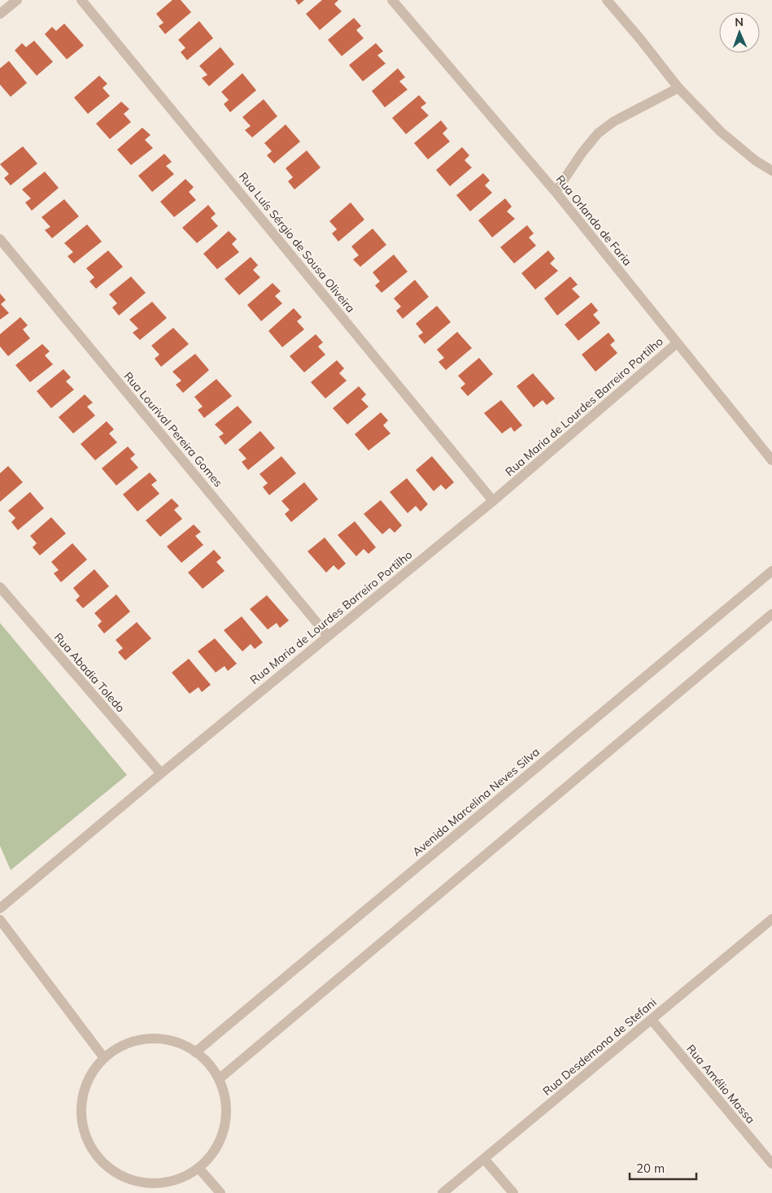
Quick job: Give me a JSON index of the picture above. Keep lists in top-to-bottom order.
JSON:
{
  "streets": {
    "street": [
      "Rua Orlando de Faria",
      "Rua Luís Sérgio de Sousa Oliveira",
      "Rua Maria de Lourdes Barreiro Portilho",
      "Rua Lourival Pereira Gomes",
      "Rua Abadia Toledo",
      "Avenida Marcelina Neves Silva",
      "Rua Desdemona de Stefani",
      "Rua Amélio Massa"
    ]
  },
  "crossings": [
    ["Rua Orlando de Faria", "Rua Maria de Lourdes Barreiro Portilho"],
    ["Rua Luís Sérgio de Sousa Oliveira", "Rua Maria de Lourdes Barreiro Portilho"],
    ["Rua Maria de Lourdes Barreiro Portilho", "Rua Lourival Pereira Gomes"],
    ["Rua Maria de Lourdes Barreiro Portilho", "Rua Abadia Toledo"],
    ["Rua Desdemona de Stefani", "Rua Amélio Massa"]
  ],
  "scale_bar": "20 m",
  "north": "top"
}
